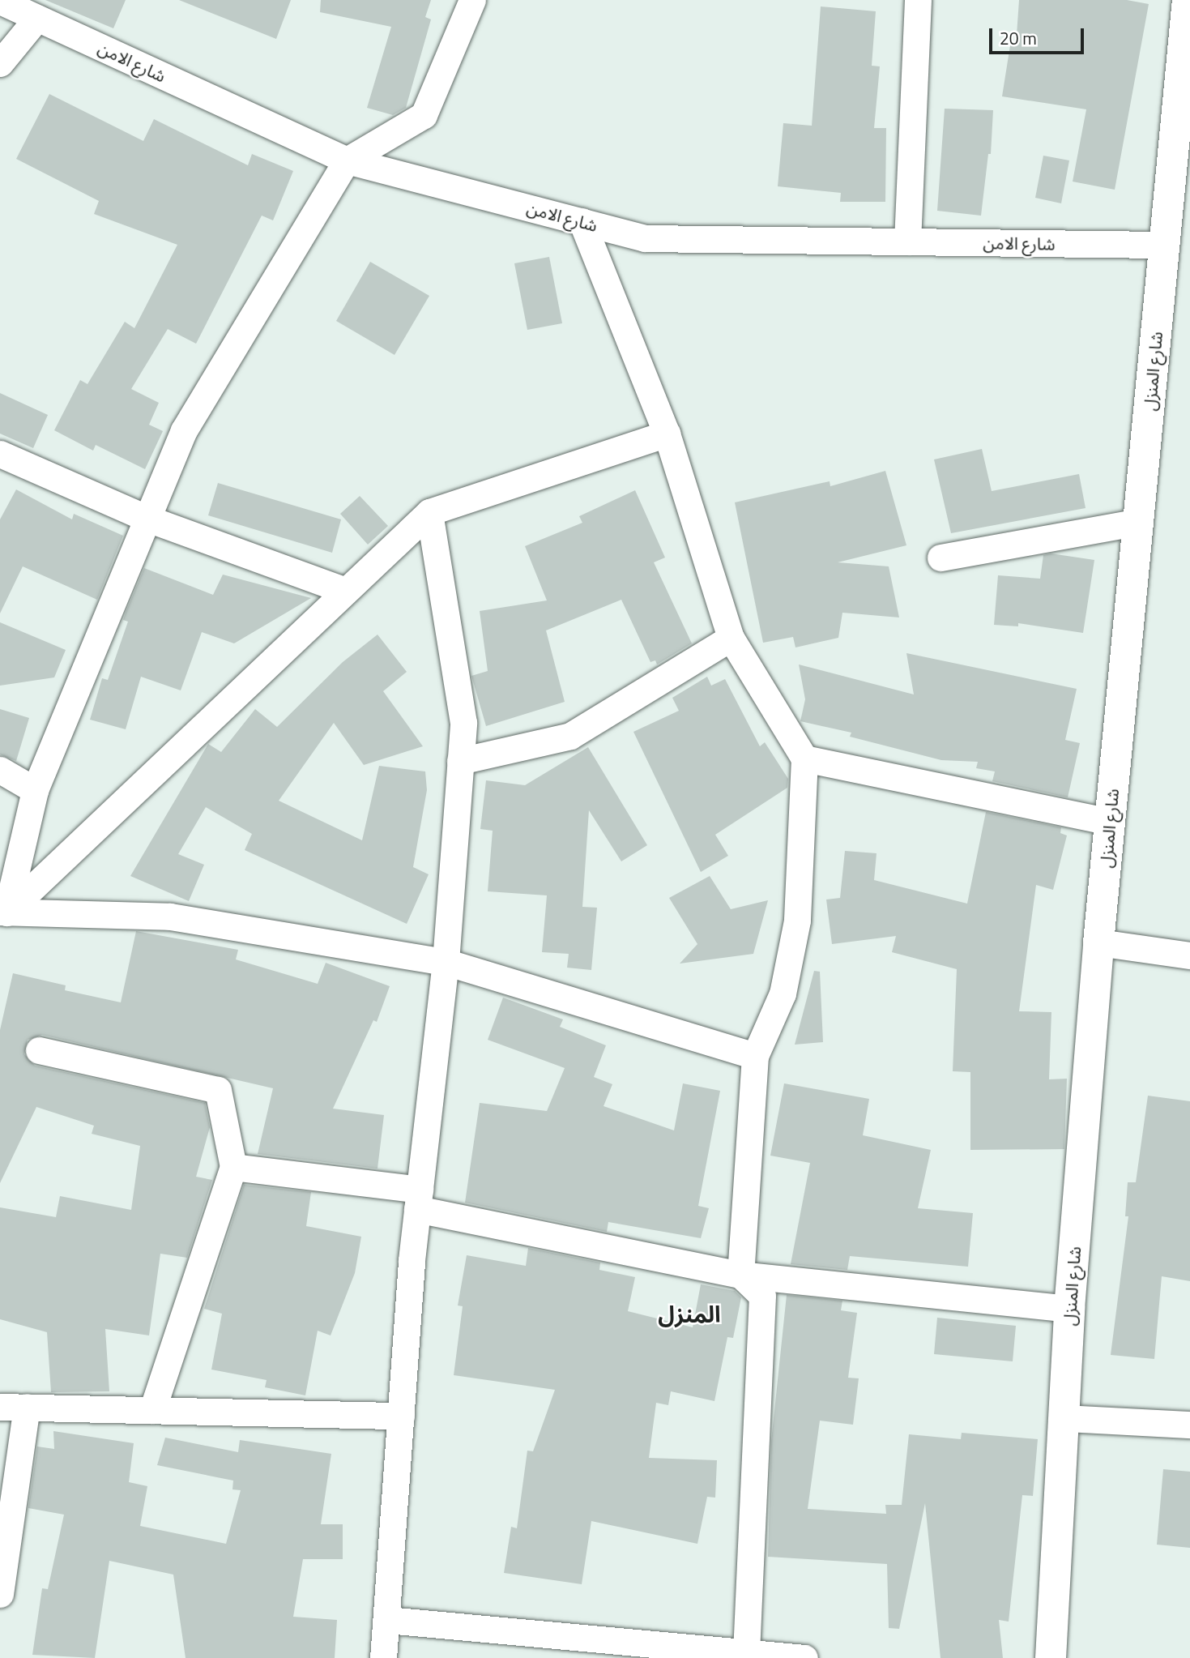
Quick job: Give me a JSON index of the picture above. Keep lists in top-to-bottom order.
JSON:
{
  "streets": {
    "street": ["شارع الامن", "شارع المنزل"]
  },
  "crossings": [
    ["شارع الامن", "شارع المنزل"]
  ],
  "districts": ["المنزل"],
  "scale_bar": "20 m"
}
